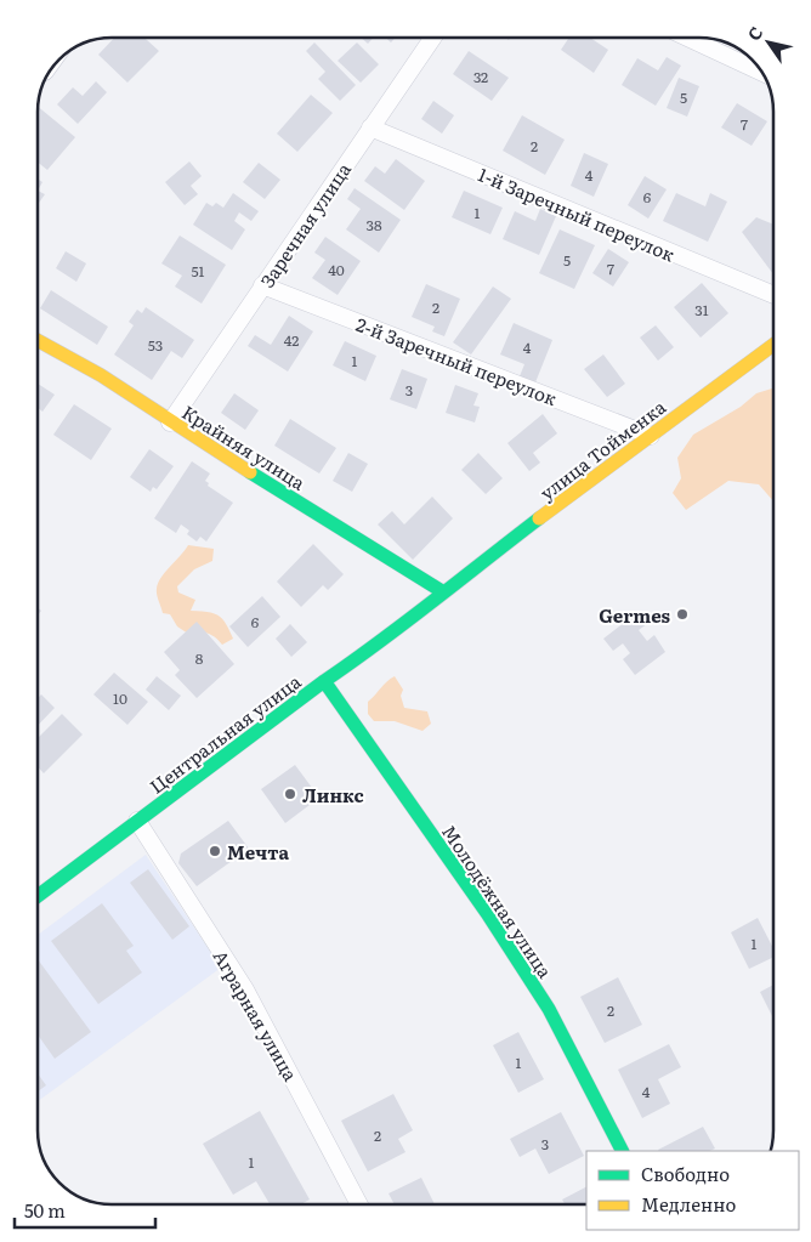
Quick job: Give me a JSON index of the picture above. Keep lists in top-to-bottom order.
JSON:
{
  "streets": {
    "street": [
      "1-й Заречный переулок",
      "Заречная улица",
      "2-й Заречный переулок",
      "Крайняя улица",
      "улица Тойменка",
      "Центральная улица",
      "Молодёжная улица",
      "Аграрная улица"
    ]
  },
  "crossings": [
    ["1-й Заречный переулок", "Заречная улица"],
    ["Заречная улица", "2-й Заречный переулок"],
    ["Заречная улица", "Крайняя улица"],
    ["2-й Заречный переулок", "улица Тойменка"],
    ["Крайняя улица", "улица Тойменка"],
    ["Крайняя улица", "Центральная улица"],
    ["улица Тойменка", "Центральная улица"],
    ["Центральная улица", "Молодёжная улица"],
    ["Центральная улица", "Аграрная улица"]
  ],
  "places": ["Germes", "Линкс", "Мечта"],
  "house_numbers": [
    "32",
    "5",
    "7",
    "2",
    "4",
    "6",
    "1",
    "38",
    "5",
    "7",
    "40",
    "51",
    "2",
    "31",
    "42",
    "53",
    "4",
    "1",
    "3",
    "6",
    "8",
    "10",
    "1",
    "2",
    "1",
    "4",
    "2",
    "3",
    "1"
  ],
  "legend": ["Свободно", "Медленно"],
  "scale_bar": "50 m",
  "north": "top left"
}
